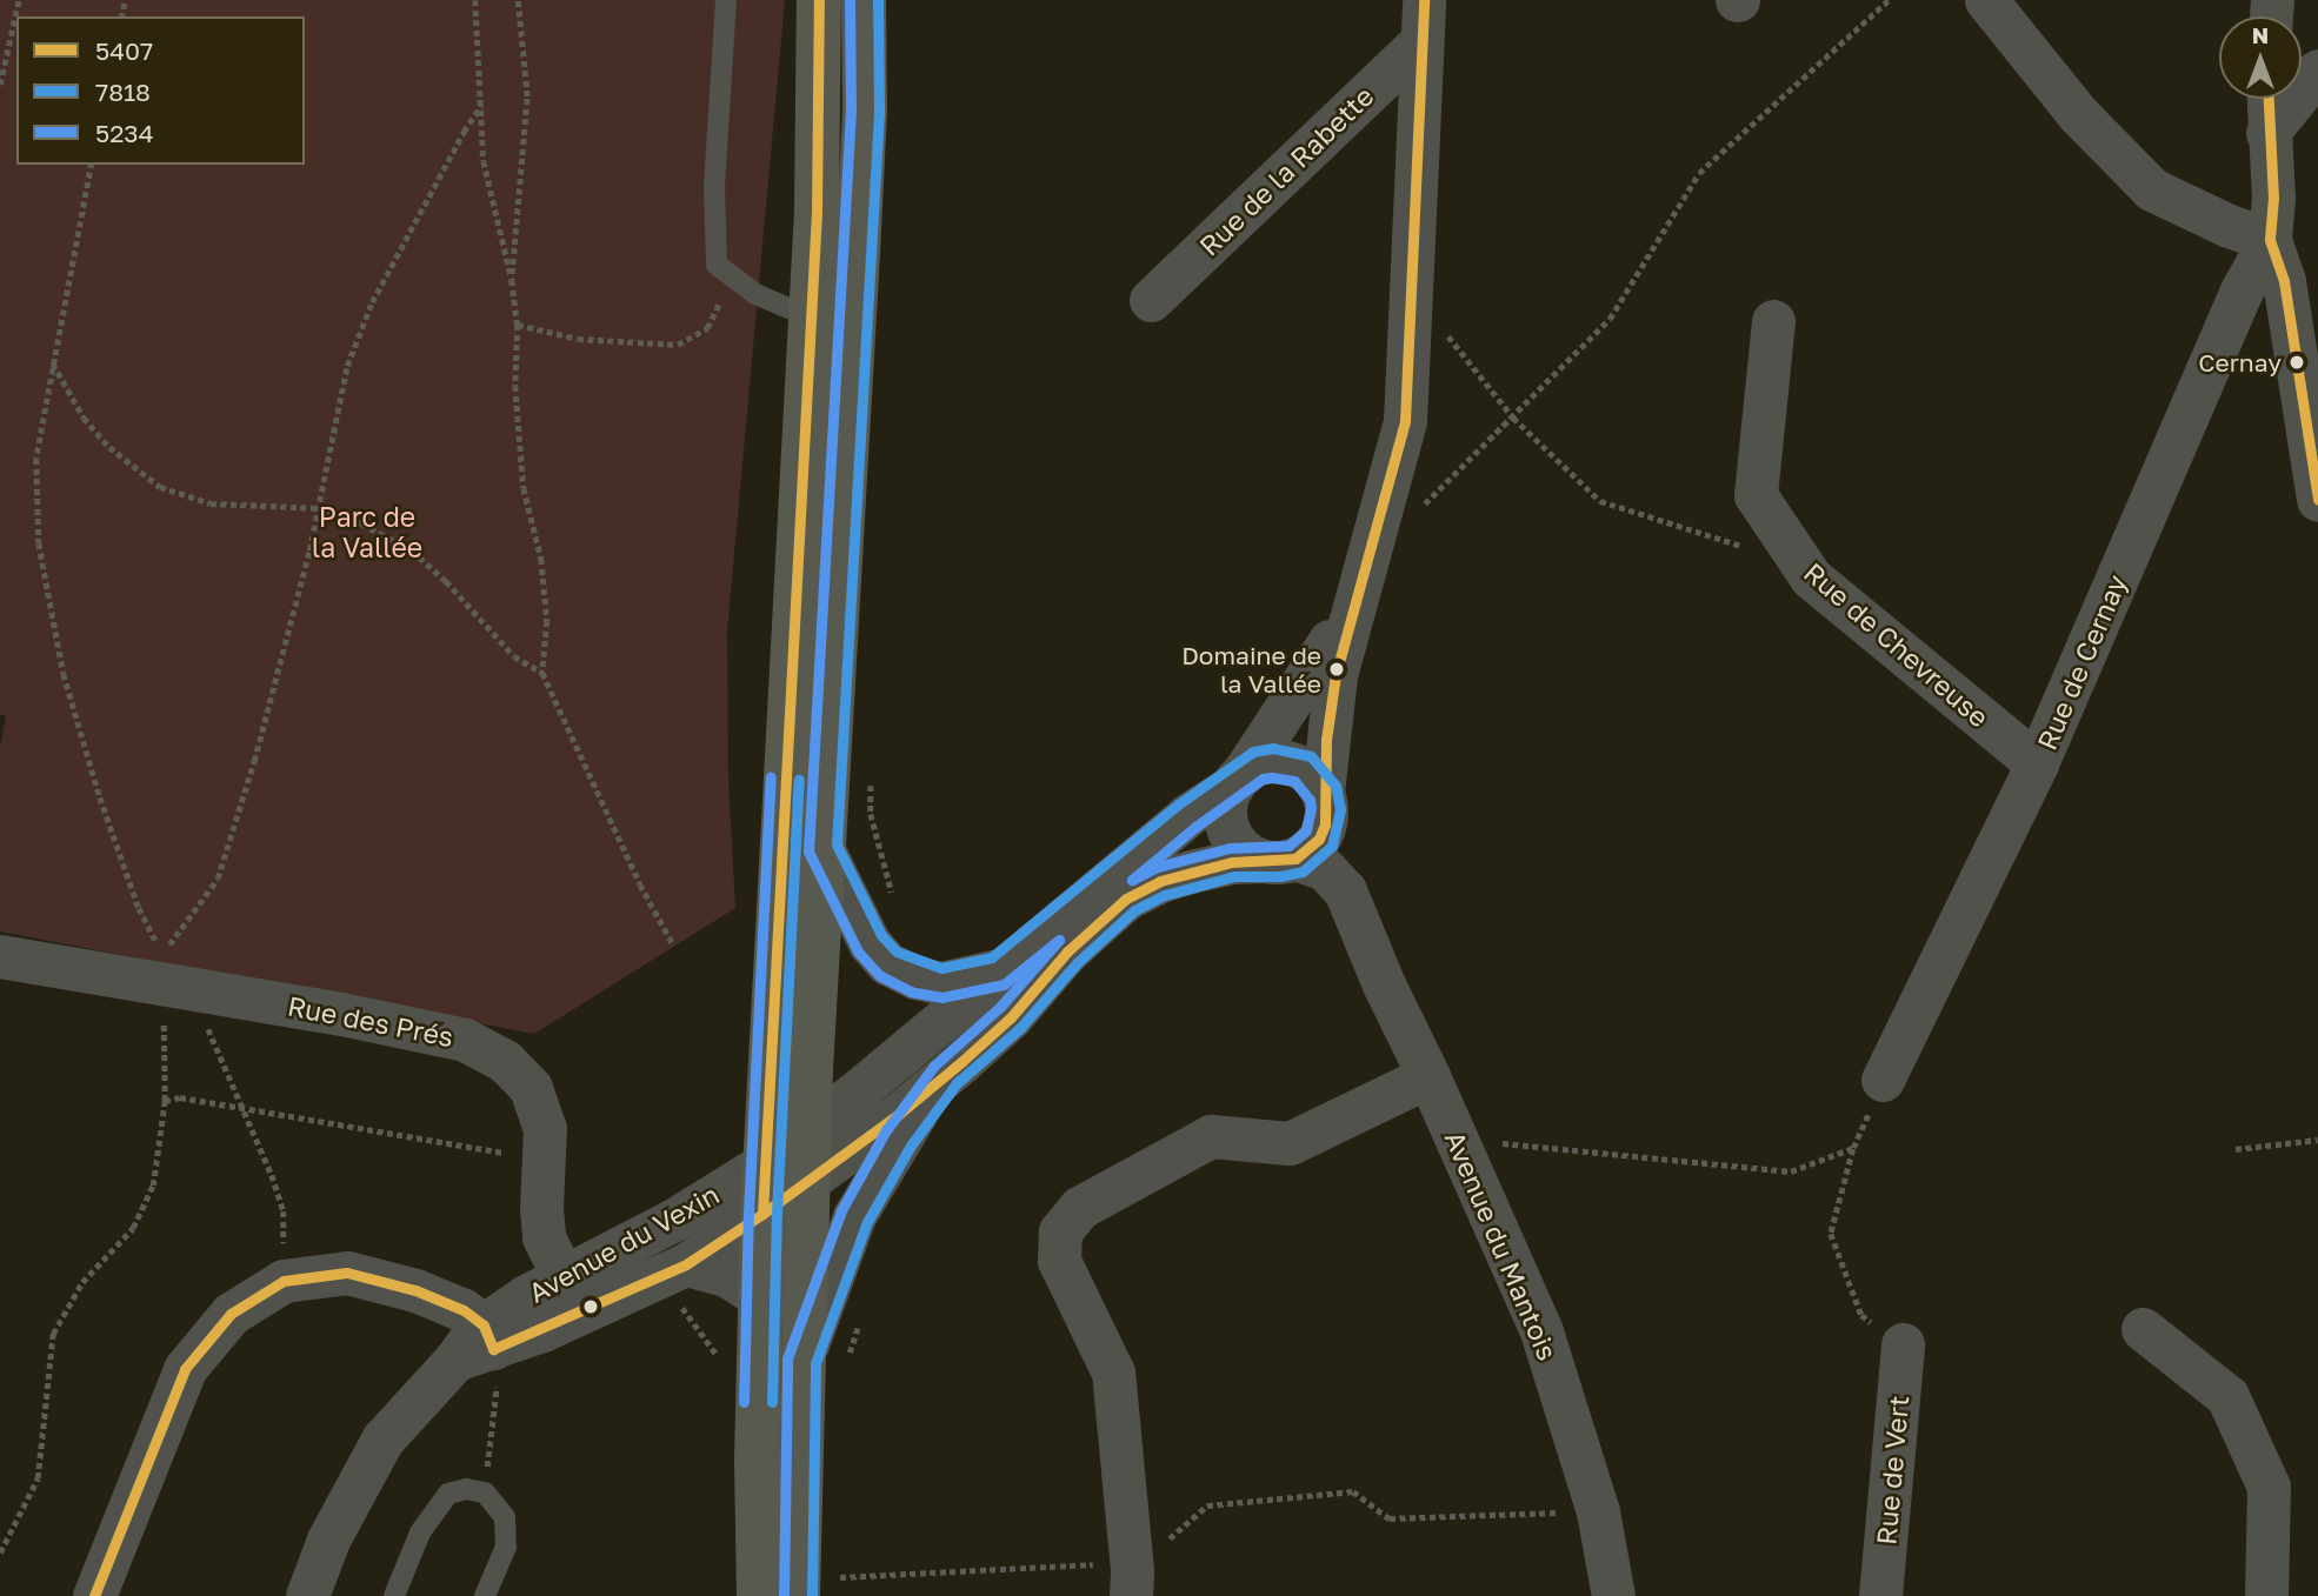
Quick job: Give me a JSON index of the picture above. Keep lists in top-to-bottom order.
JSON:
{
  "streets": {
    "street": [
      "Rue de la Rabette",
      "Rue de Chevreuse",
      "Rue de Cernay",
      "Rue des Prés",
      "Avenue du Vexin",
      "Avenue du Mantois",
      "Rue de Vert"
    ]
  },
  "crossings": [
    ["Rue de Chevreuse", "Rue de Cernay"],
    ["Rue des Prés", "Avenue du Vexin"],
    ["Avenue du Vexin", "Avenue du Mantois"]
  ],
  "parks": ["Parc de la Vallée"],
  "places": ["Cernay", "Domaine de la Vallée"],
  "lines": ["transit line 5407", "transit line 7818", "transit line 5234"],
  "legend": ["5407", "7818", "5234"],
  "north": "top"
}
